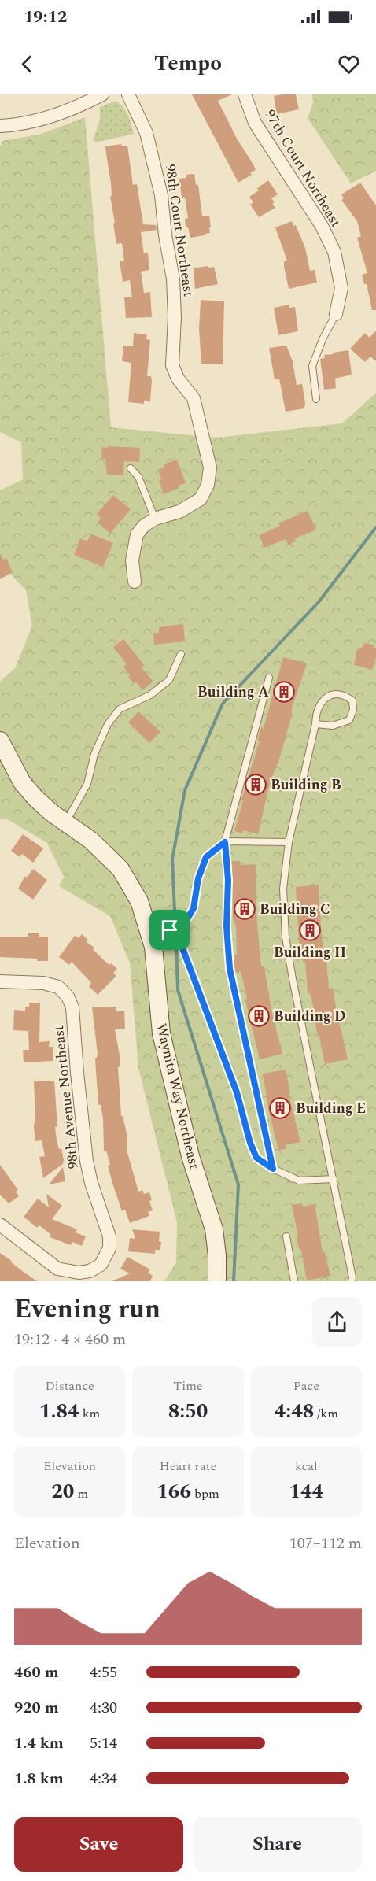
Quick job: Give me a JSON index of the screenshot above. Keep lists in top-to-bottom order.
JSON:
{
  "streets": {
    "main road": ["Waynita Way Northeast"],
    "street": ["97th Court Northeast", "98th Court Northeast", "98th Avenue Northeast"]
  },
  "places": {
    "building": [
      "Building A",
      "Building B",
      "Building C",
      "Building H",
      "Building D",
      "Building E"
    ]
  },
  "page": {
    "status": "19:12",
    "header": "Tempo",
    "heading": ["Evening run", "19:12 · 4 × 460 m"],
    "stats": [
      ["Distance", "1.84 km"],
      ["Time", "8:50"],
      ["Pace", "4:48 /km"],
      ["Elevation", "20 m"],
      ["Heart rate", "166 bpm"],
      ["kcal", "144"]
    ],
    "chart": ["Elevation", "107–112 m"],
    "list": [
      {
        "name": "460 m",
        "note": "4:55"
      },
      {
        "name": "920 m",
        "note": "4:30"
      },
      {
        "name": "1.4 km",
        "note": "5:14"
      },
      {
        "name": "1.8 km",
        "note": "4:34"
      }
    ],
    "buttons": ["Save", "Share"]
  }
}
